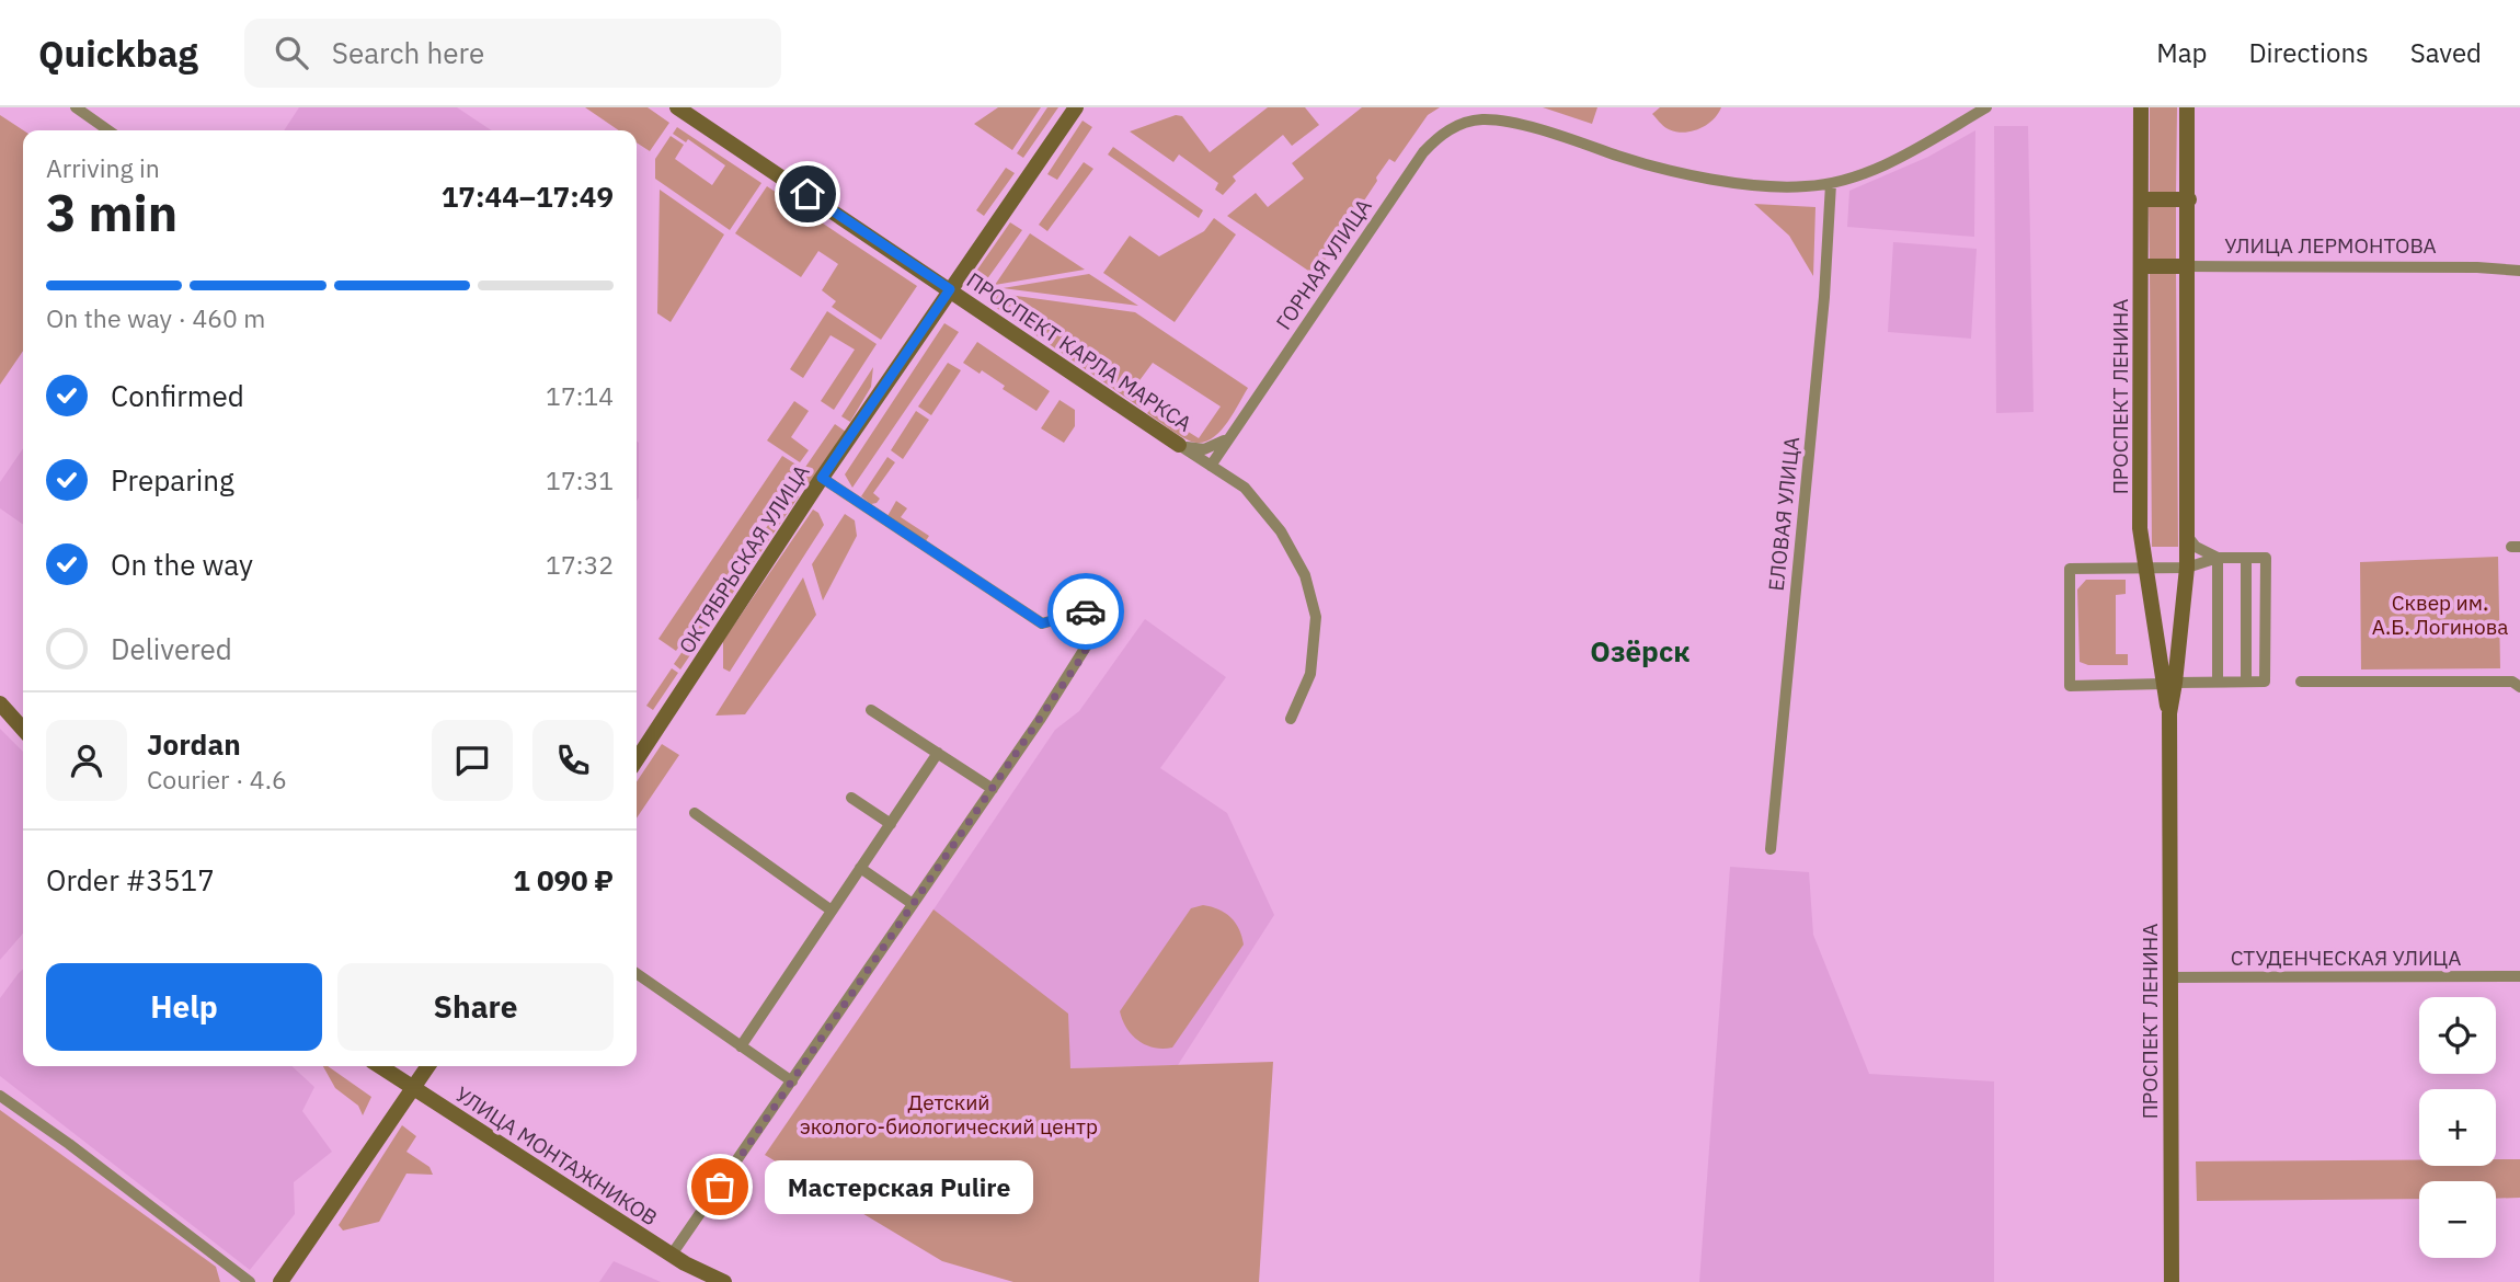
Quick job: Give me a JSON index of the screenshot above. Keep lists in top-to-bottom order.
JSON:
{
  "streets": {
    "street": [
      "УЛИЦА ЛЕРМОНТОВА",
      "ГОРНАЯ УЛИЦА",
      "ПРОСПЕКТ КАРЛА МАРКСА",
      "ПРОСПЕКТ ЛЕНИНА",
      "ЕЛОВАЯ УЛИЦА",
      "ОКТЯБРЬСКАЯ УЛИЦА",
      "СТУДЕНЧЕСКАЯ УЛИЦА",
      "УЛИЦА МОНТАЖНИКОВ"
    ]
  },
  "crossings": [
    ["УЛИЦА ЛЕРМОНТОВА", "ПРОСПЕКТ ЛЕНИНА"],
    ["ГОРНАЯ УЛИЦА", "ПРОСПЕКТ КАРЛА МАРКСА"],
    ["ГОРНАЯ УЛИЦА", "ЕЛОВАЯ УЛИЦА"],
    ["ПРОСПЕКТ КАРЛА МАРКСА", "ОКТЯБРЬСКАЯ УЛИЦА"],
    ["ПРОСПЕКТ ЛЕНИНА", "СТУДЕНЧЕСКАЯ УЛИЦА"]
  ],
  "districts": ["Озёрск"],
  "parks": ["Сквер им. А.Б. Логинова", "Детский эколого-биологический центр"],
  "places": ["Мастерская Pulire"],
  "page": {
    "header": "Quickbag",
    "search": "Search here",
    "nav": ["Map", "Directions", "Saved"],
    "heading": ["3 min", "Arriving in", "17:44–17:49"],
    "panel": [
      "Jordan",
      "Courier · 4.6",
      "Order #3517",
      "1 090 ₽"
    ],
    "bar": "On the way · 460 m",
    "list": [
      ["Confirmed", "17:14"],
      ["Preparing", "17:31"],
      ["On the way", "17:32"],
      "Delivered"
    ],
    "buttons": ["Help", "Share"],
    "map_buttons": ["+", "−"],
    "bubble": "Мастерская Pulire"
  }
}
